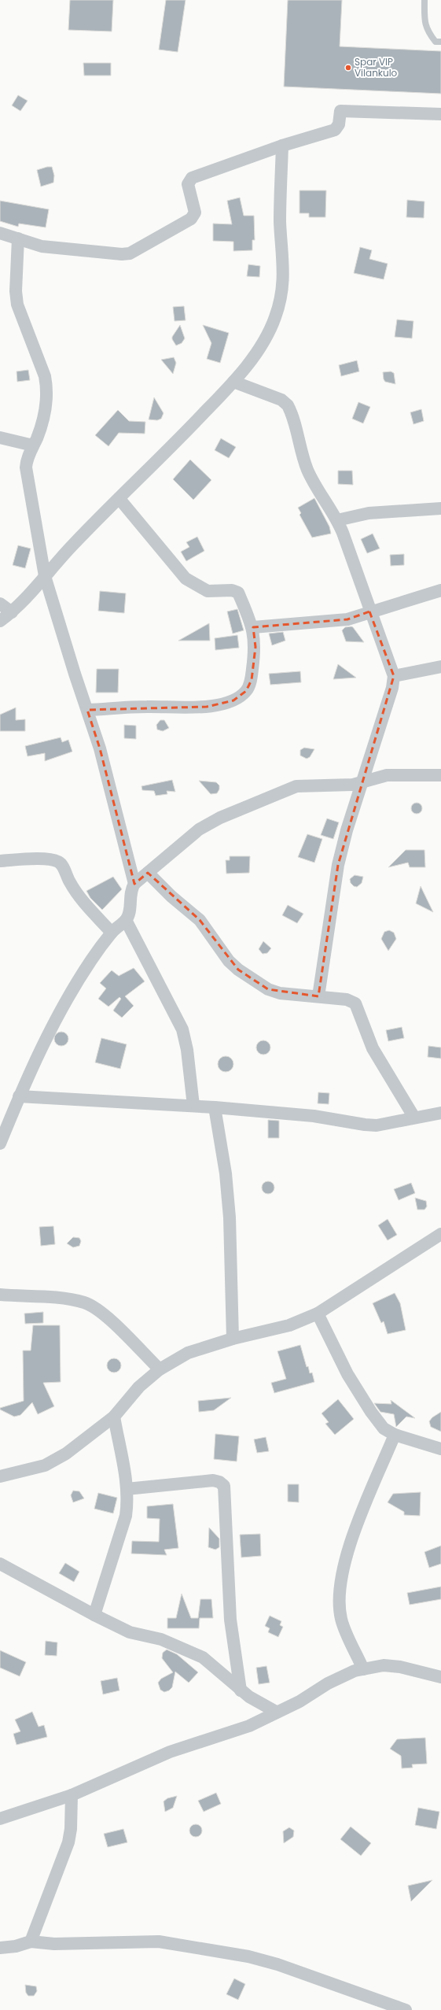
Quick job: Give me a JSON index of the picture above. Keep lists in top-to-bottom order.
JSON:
{
  "places": ["Spar VIP Vilankulo"]
}
